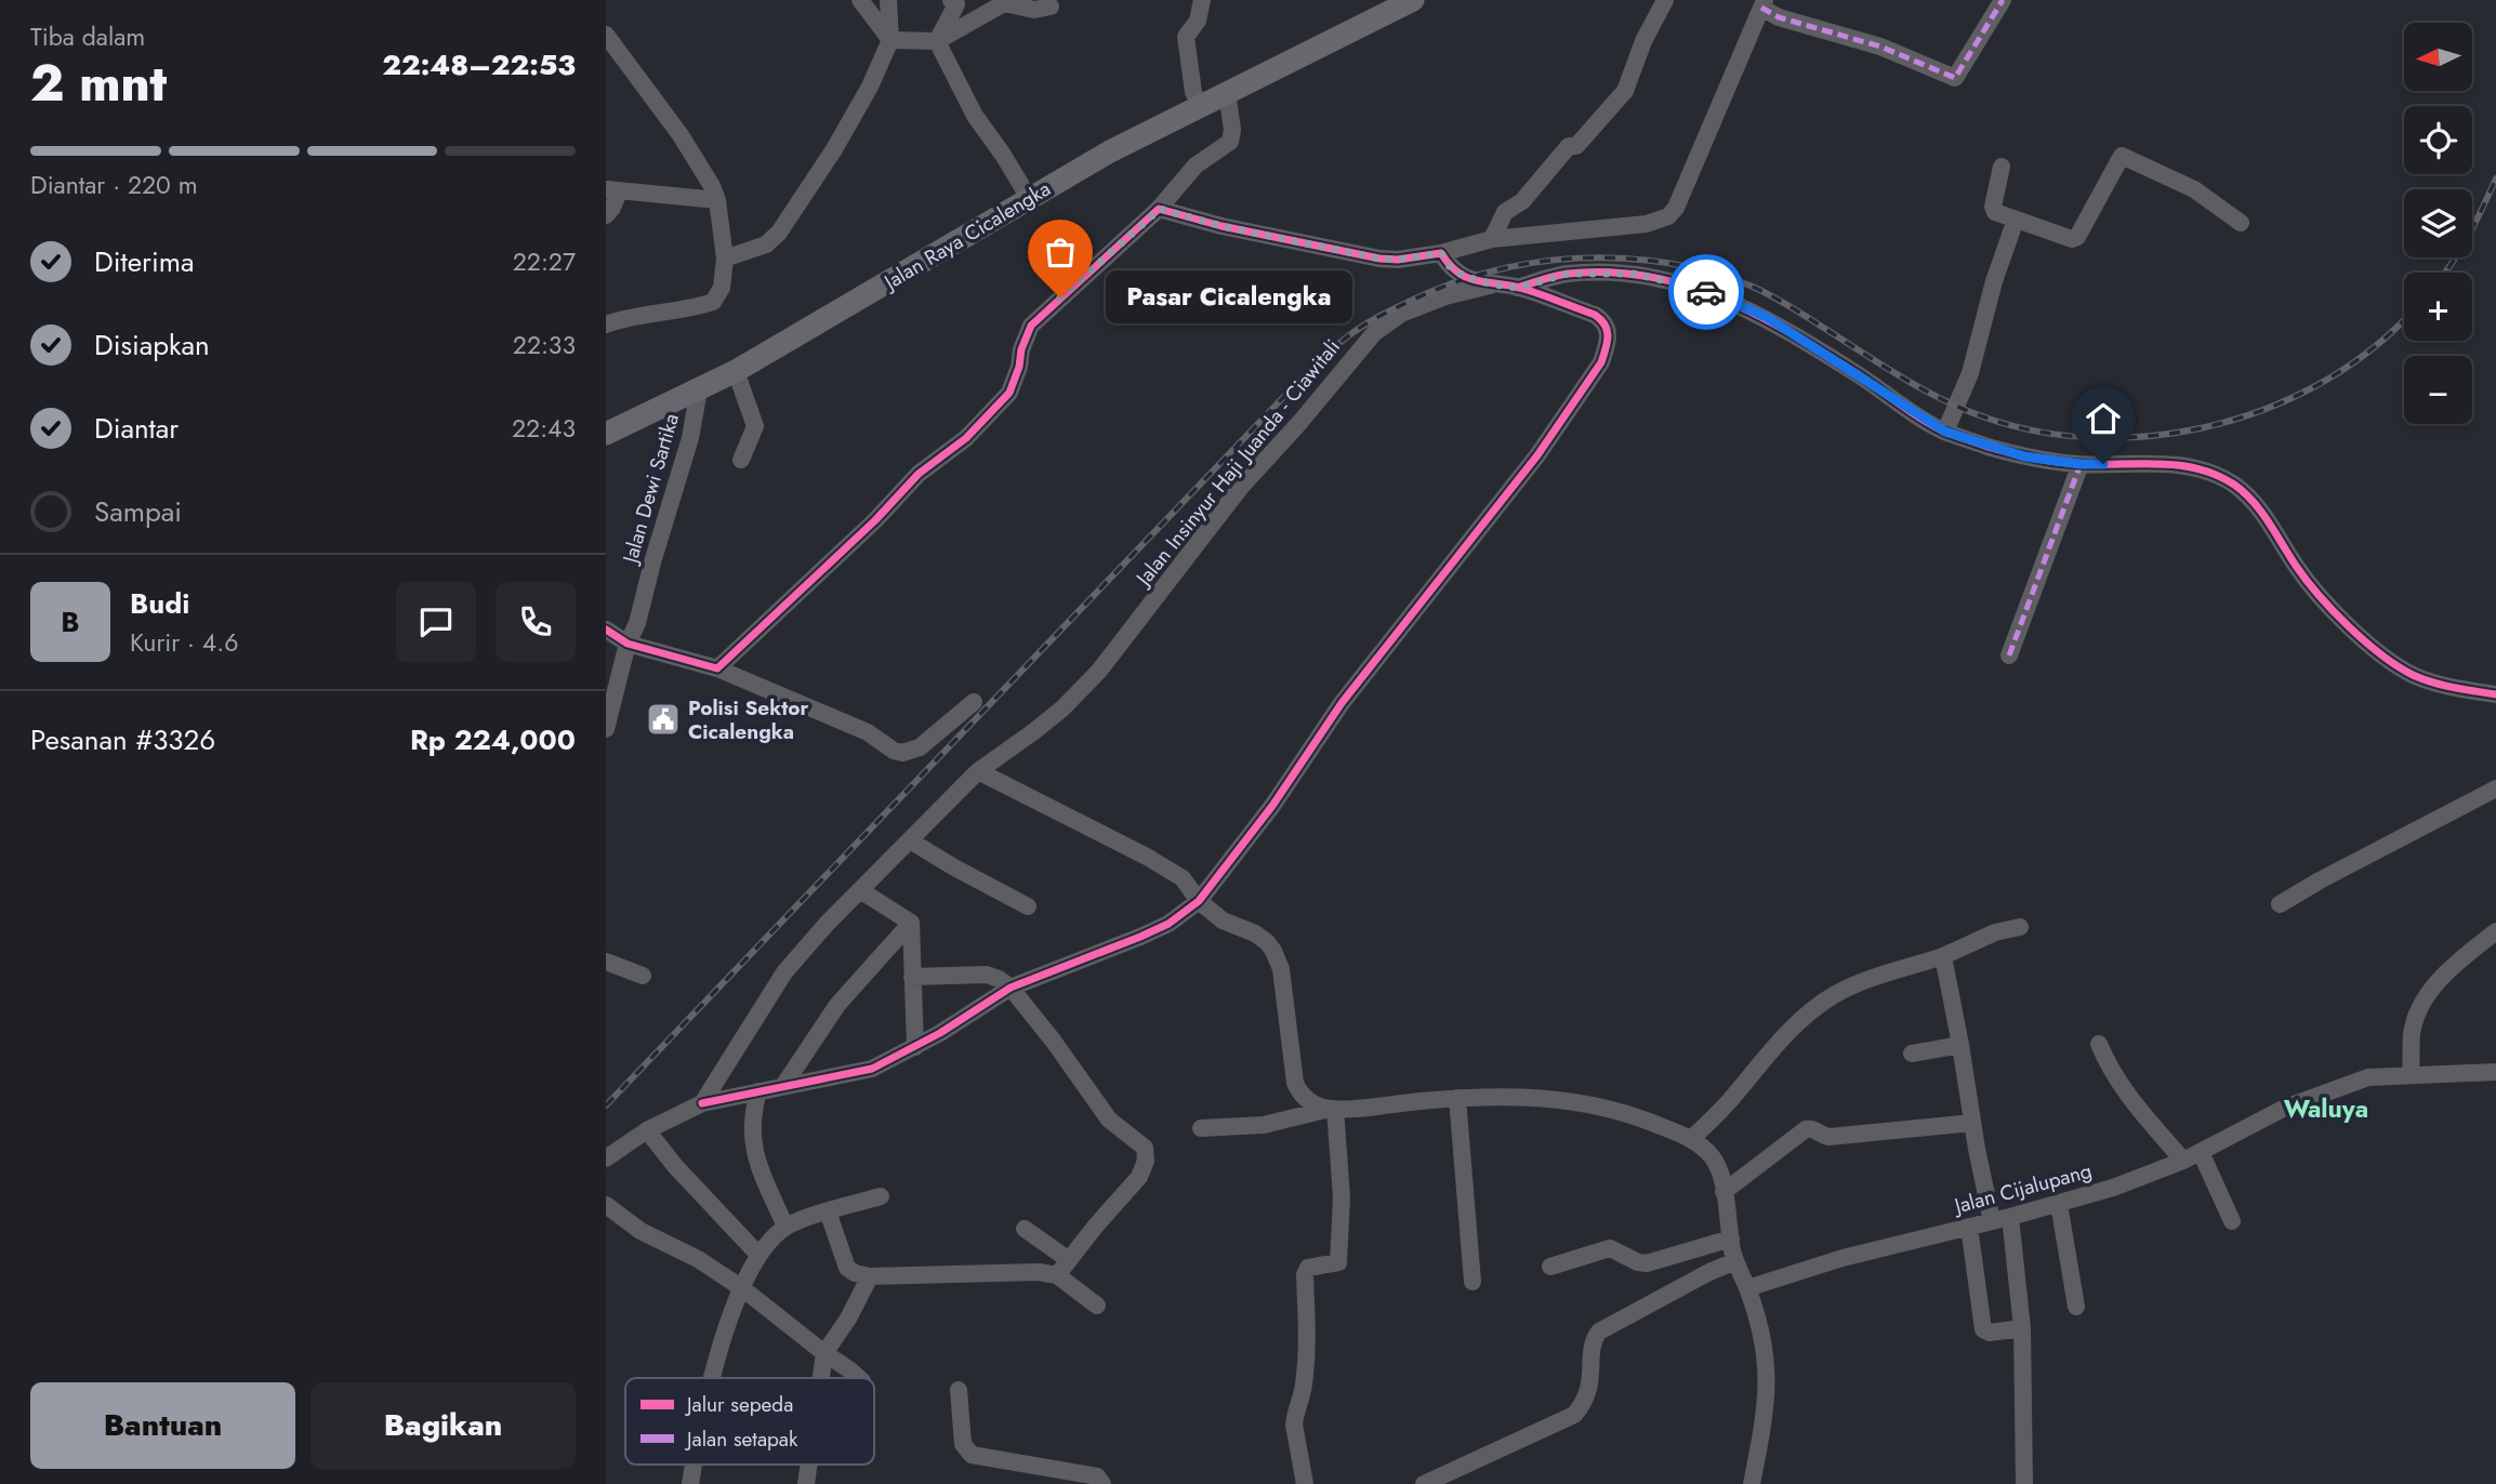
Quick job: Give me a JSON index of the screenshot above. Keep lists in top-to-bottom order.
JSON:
{
  "streets": {
    "main road": ["Jalan Raya Cicalengka"],
    "street": ["Jalan Insinyur Haji Juanda - Ciawitali", "Jalan Dewi Sartika", "Jalan Cijalupang"]
  },
  "crossings": [
    ["Jalan Raya Cicalengka", "Jalan Dewi Sartika"]
  ],
  "districts": ["Waluya"],
  "places": {
    "other": ["Pasar Cicalengka"],
    "public building": ["Polisi Sektor Cicalengka"]
  },
  "legend": ["Jalur sepeda", "Jalan setapak"],
  "north": "left",
  "page": {
    "heading": ["2 mnt", "Tiba dalam", "22:48–22:53"],
    "panel": [
      "Budi",
      "Kurir · 4.6",
      "Pesanan #3326",
      "Rp 224,000"
    ],
    "map_buttons": ["+", "−"],
    "bar": "Diantar · 220 m",
    "list": [
      ["Diterima", "22:27"],
      ["Disiapkan", "22:33"],
      ["Diantar", "22:43"],
      "Sampai"
    ],
    "bubble": "Pasar Cicalengka",
    "round": "B",
    "buttons": ["Bantuan", "Bagikan"]
  }
}
